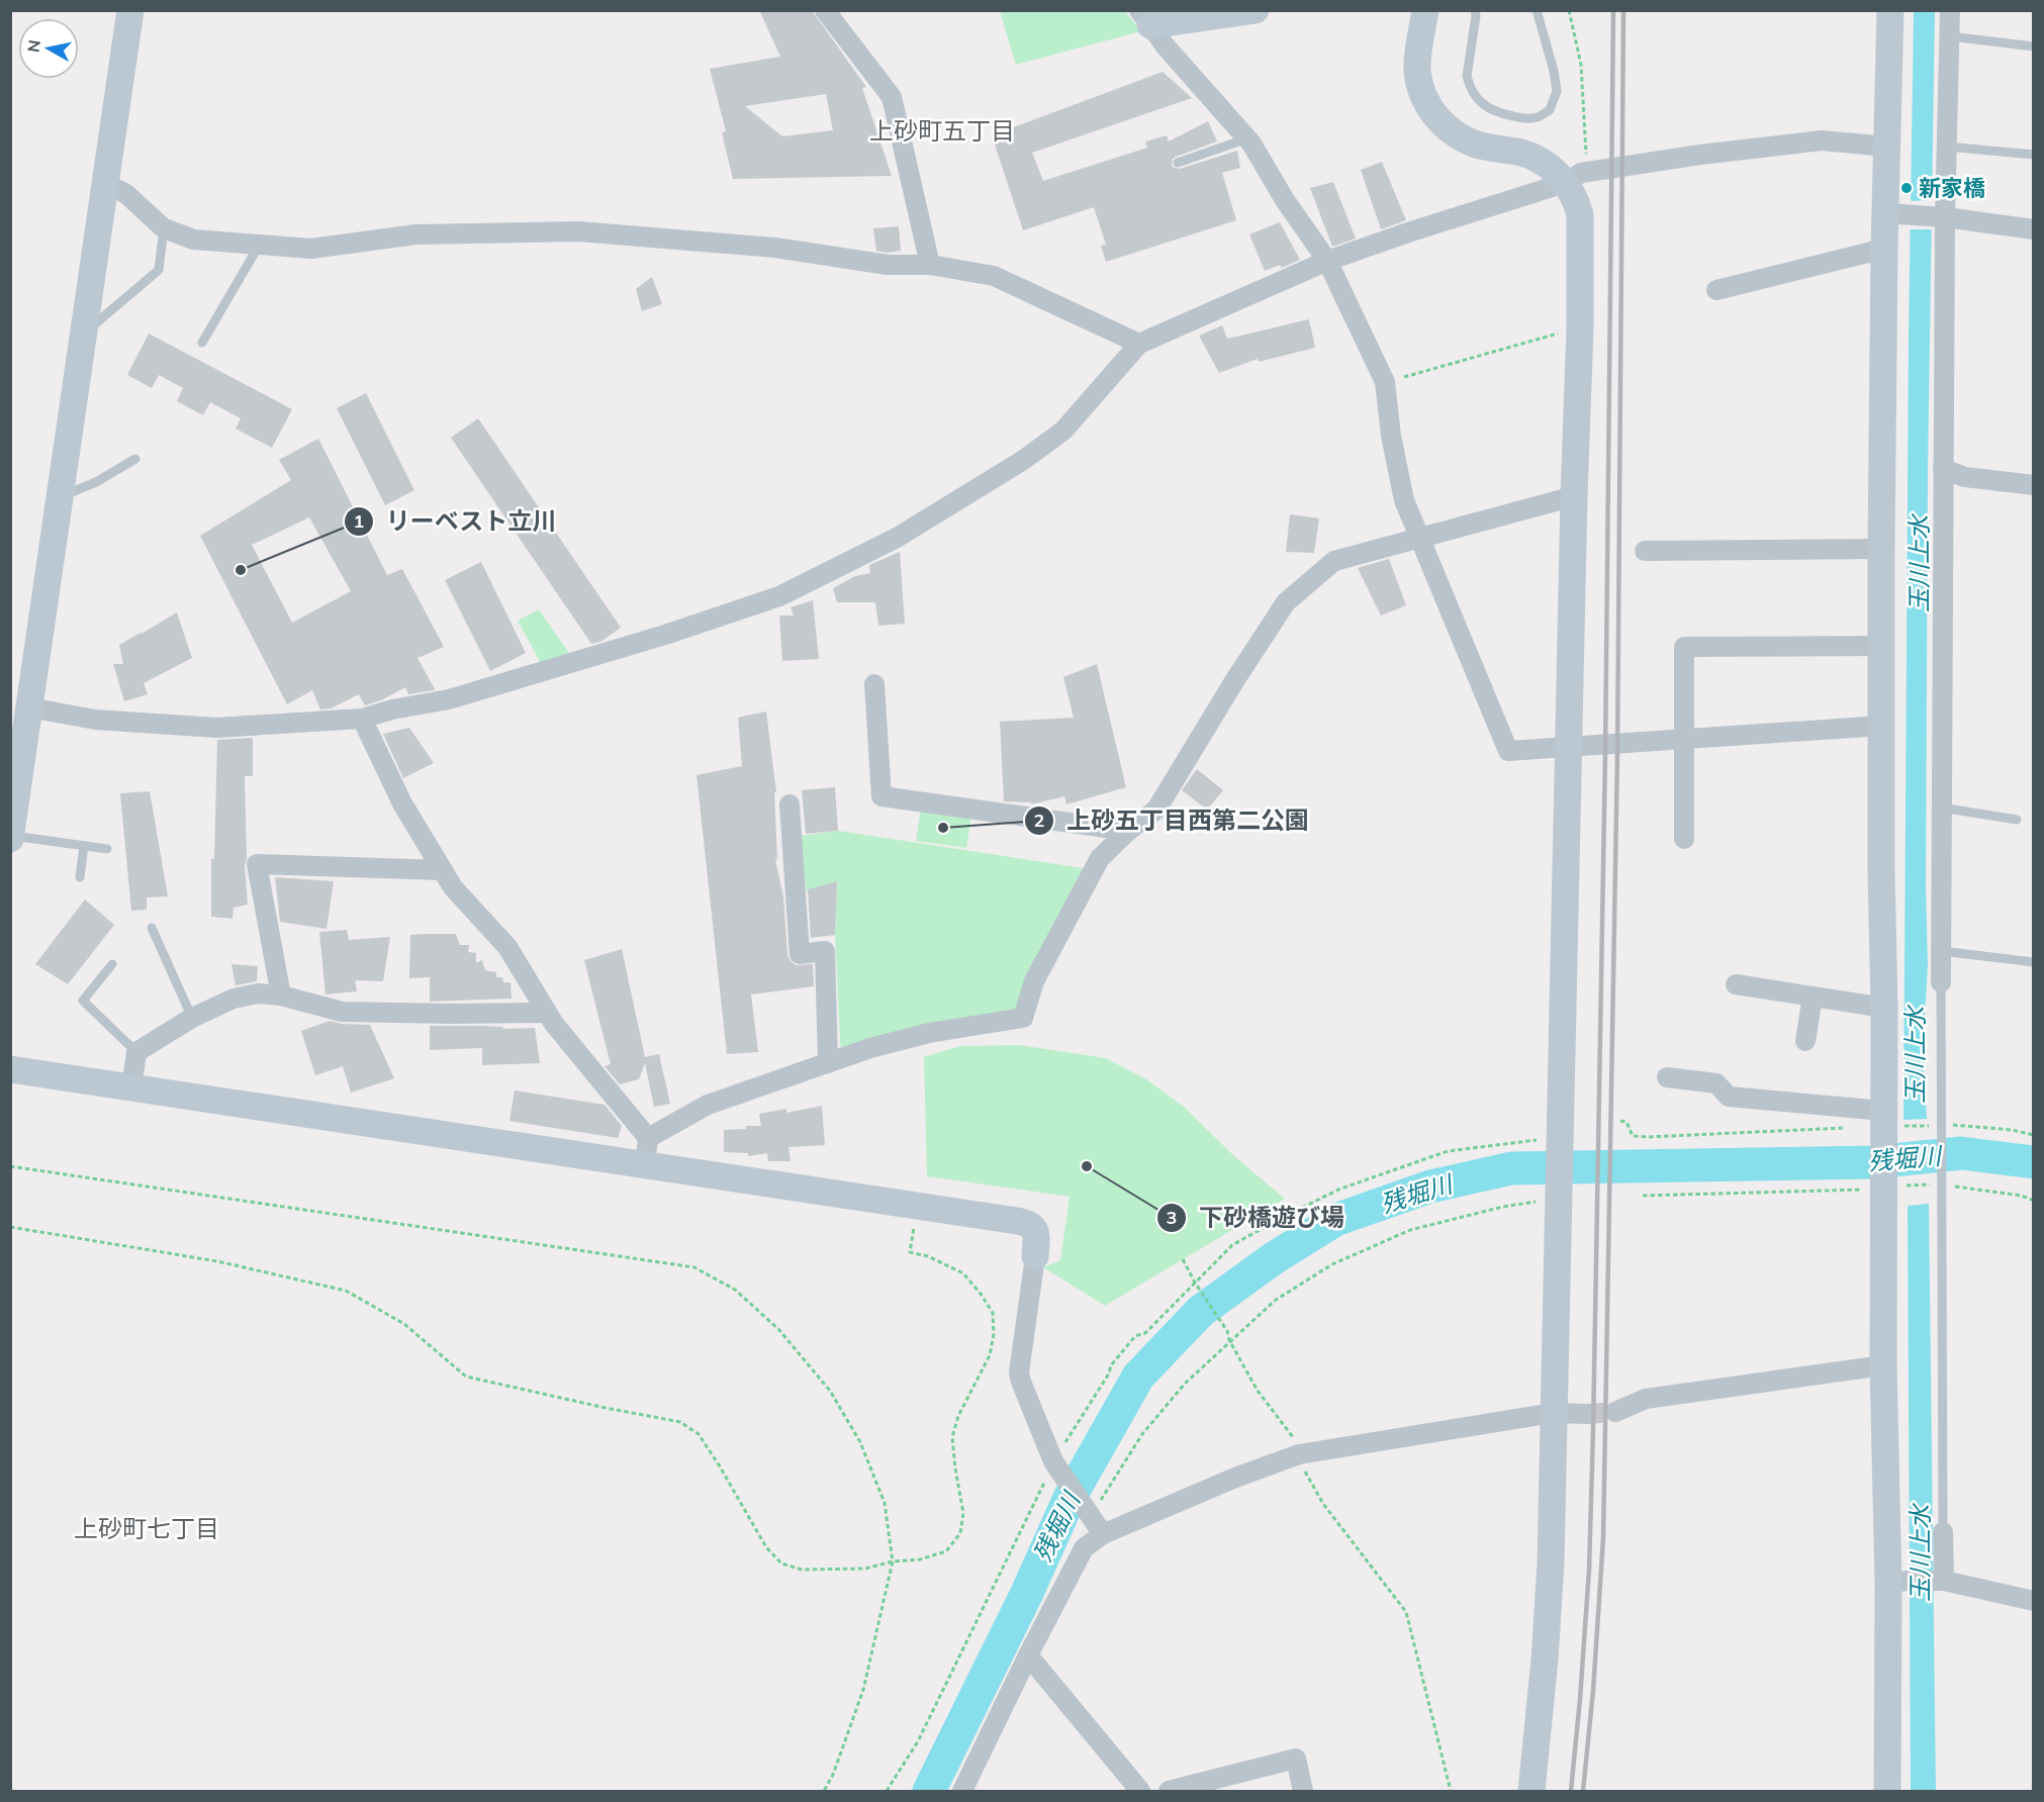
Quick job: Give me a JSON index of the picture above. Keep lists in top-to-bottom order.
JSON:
{
  "districts": ["上砂町五丁目", "上砂町七丁目"],
  "water": ["玉川上水", "残堀川"],
  "places": [
    "新家橋",
    "リーベスト立川",
    "上砂五丁目西第二公園",
    "下砂橋遊び場"
  ],
  "north": "left"
}
